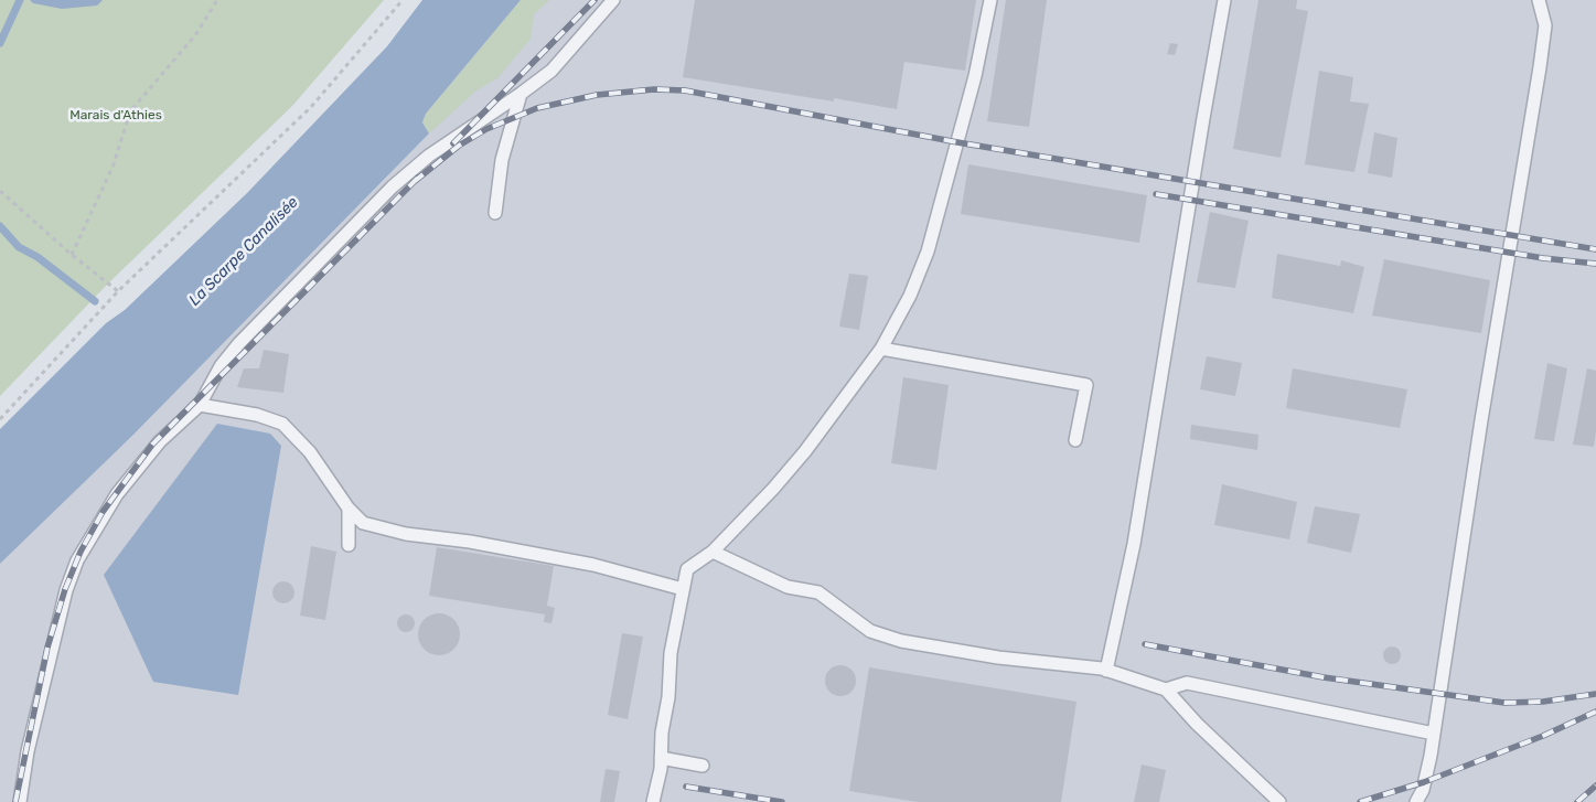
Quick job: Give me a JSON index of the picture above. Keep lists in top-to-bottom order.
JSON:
{
  "water": ["La Scarpe Canalisée"],
  "parks": ["Marais d'Athies"]
}
